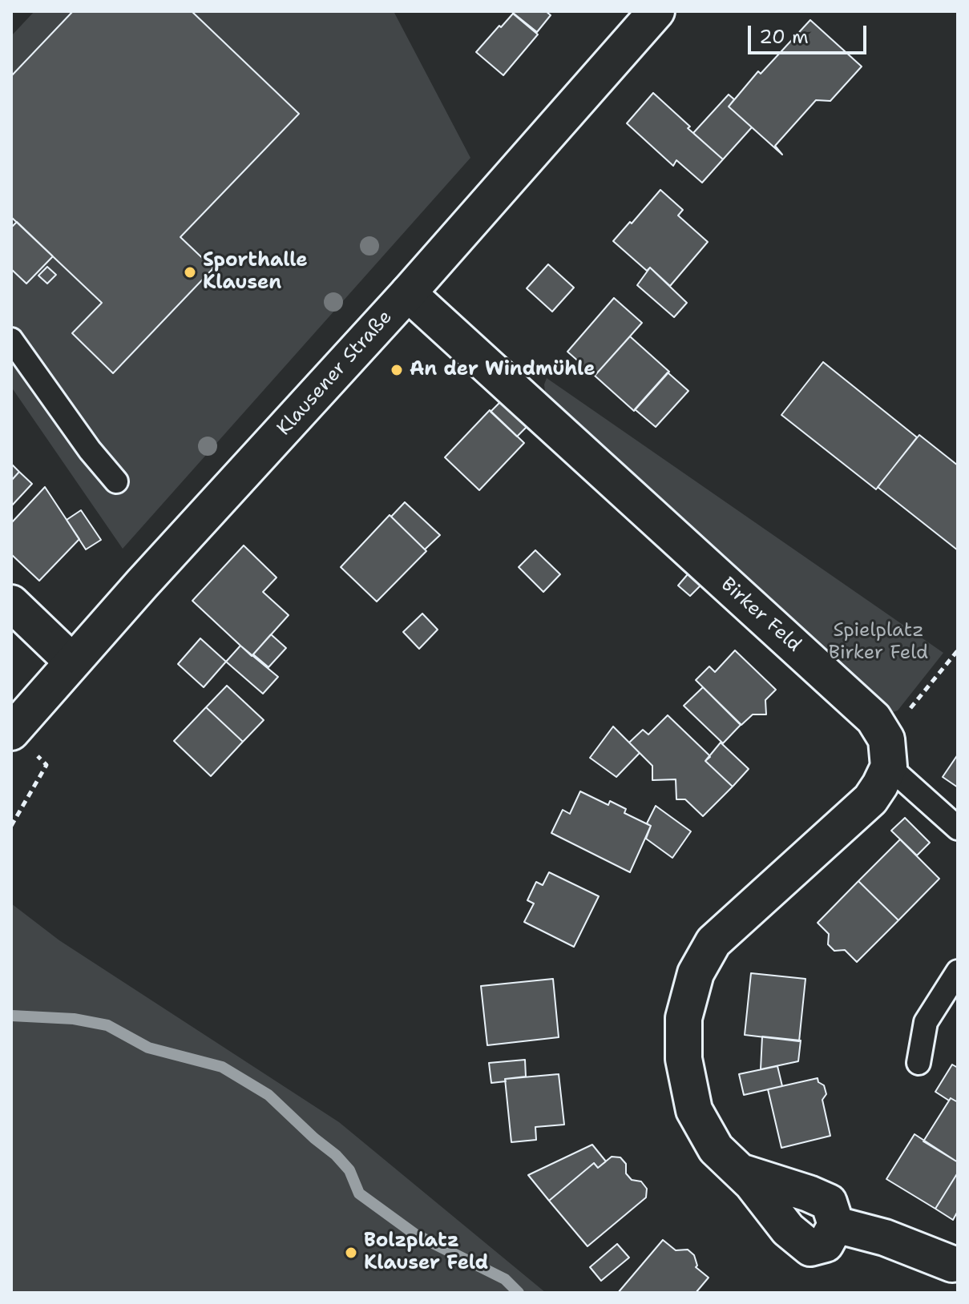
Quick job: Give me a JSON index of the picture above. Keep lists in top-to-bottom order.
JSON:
{
  "streets": {
    "street": ["Klausener Straße", "Birker Feld"]
  },
  "crossings": [
    ["Klausener Straße", "Birker Feld"]
  ],
  "parks": ["Spielplatz Birker Feld"],
  "places": ["Sporthalle Klausen", "An der Windmühle", "Bolzplatz Klauser Feld"],
  "scale_bar": "20 m"
}
